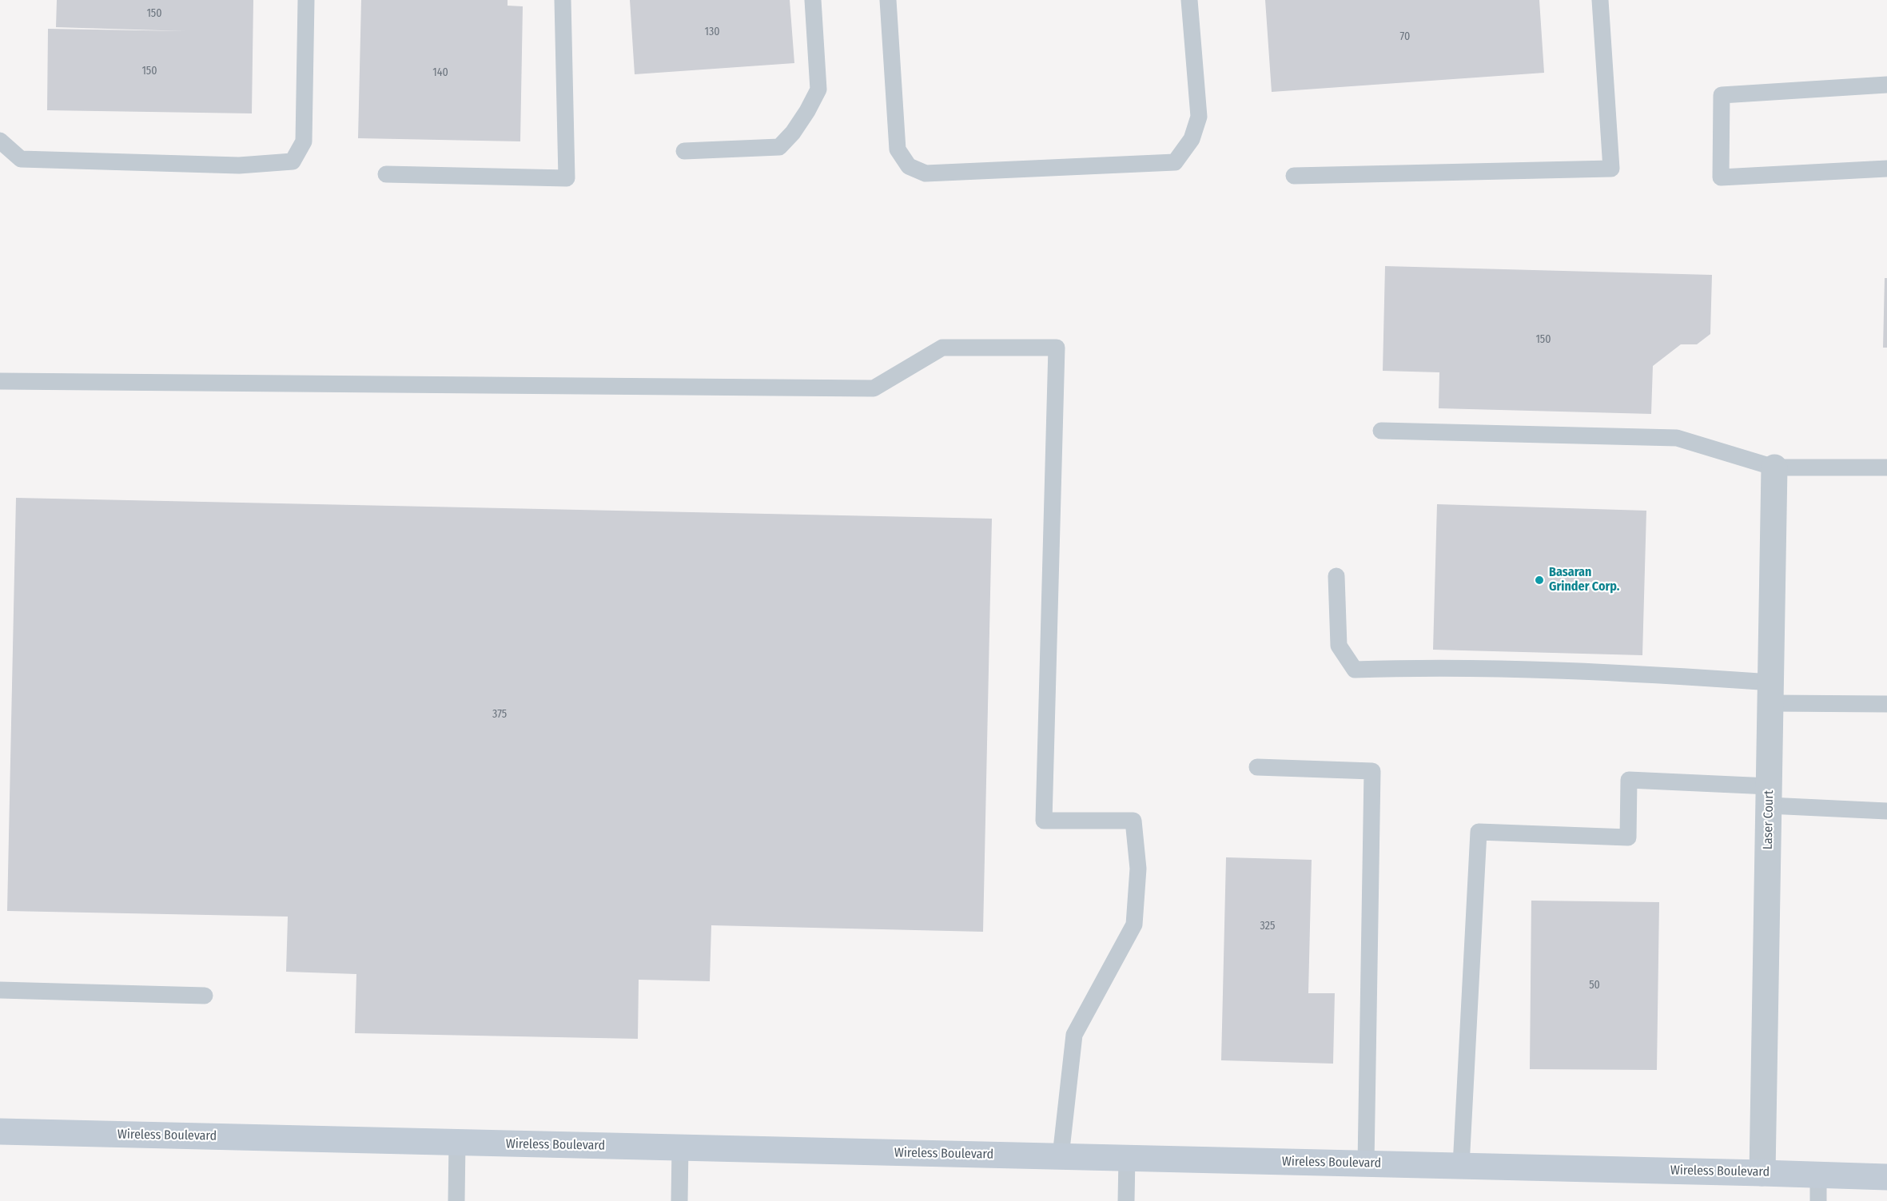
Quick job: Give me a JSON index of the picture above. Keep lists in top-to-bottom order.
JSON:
{
  "streets": {
    "street": ["Laser Court", "Wireless Boulevard"]
  },
  "crossings": [
    ["Laser Court", "Wireless Boulevard"]
  ],
  "places": ["Basaran Grinder Corp."],
  "house_numbers": [
    "150",
    "130",
    "70",
    "150",
    "140",
    "150",
    "375",
    "325",
    "50"
  ]
}
